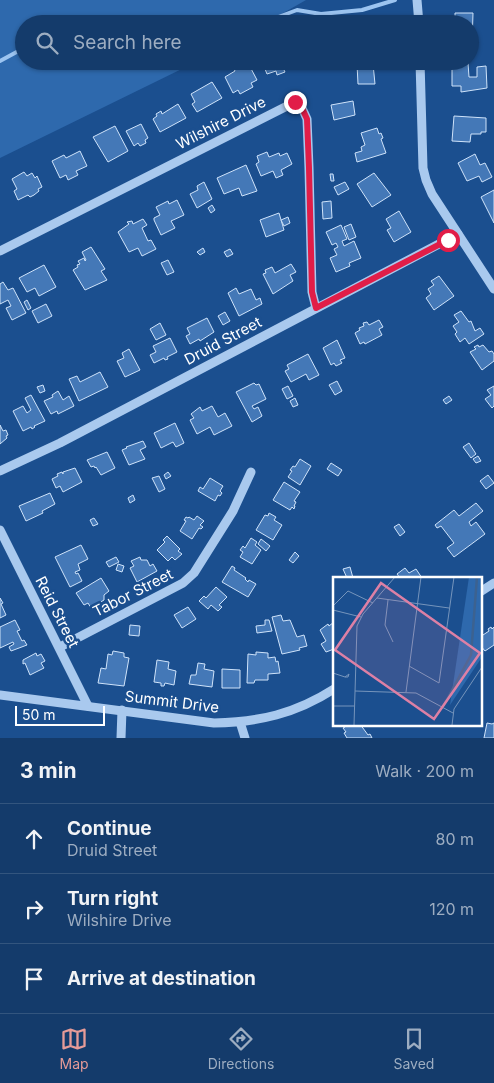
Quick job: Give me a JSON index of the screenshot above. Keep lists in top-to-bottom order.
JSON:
{
  "streets": {
    "street": [
      "Wilshire Drive",
      "Druid Street",
      "Tabor Street",
      "Reid Street",
      "Summit Drive"
    ]
  },
  "crossings": [
    ["Wilshire Drive", "Druid Street"],
    ["Tabor Street", "Reid Street"],
    ["Reid Street", "Summit Drive"]
  ],
  "scale_bar": "50 m",
  "page": {
    "search": "Search here",
    "scale": "50 m",
    "heading": ["3 min", "Walk · 200 m"],
    "list": [
      ["Continue", "Druid Street", "80 m"],
      ["Turn right", "Wilshire Drive", "120 m"],
      "Arrive at destination"
    ],
    "nav": ["Map", "Directions", "Saved"]
  }
}
